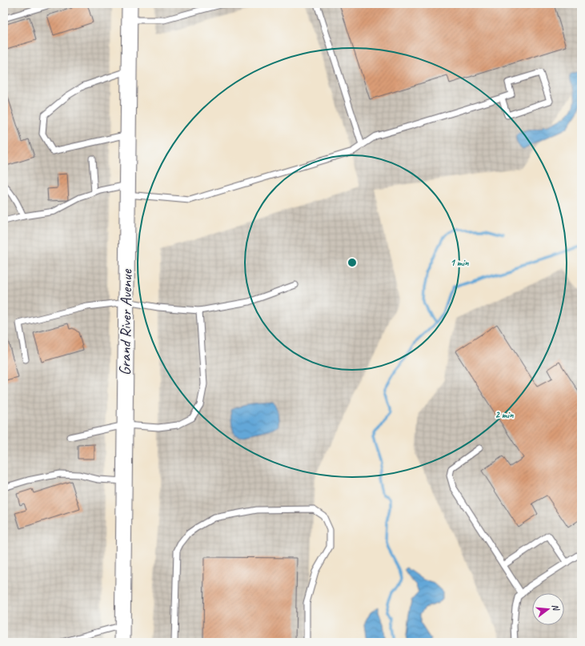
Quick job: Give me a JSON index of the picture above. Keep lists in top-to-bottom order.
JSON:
{
  "streets": {
    "main road": ["Grand River Avenue"]
  },
  "north": "right",
  "rings": ["1 min", "2 min"]
}
